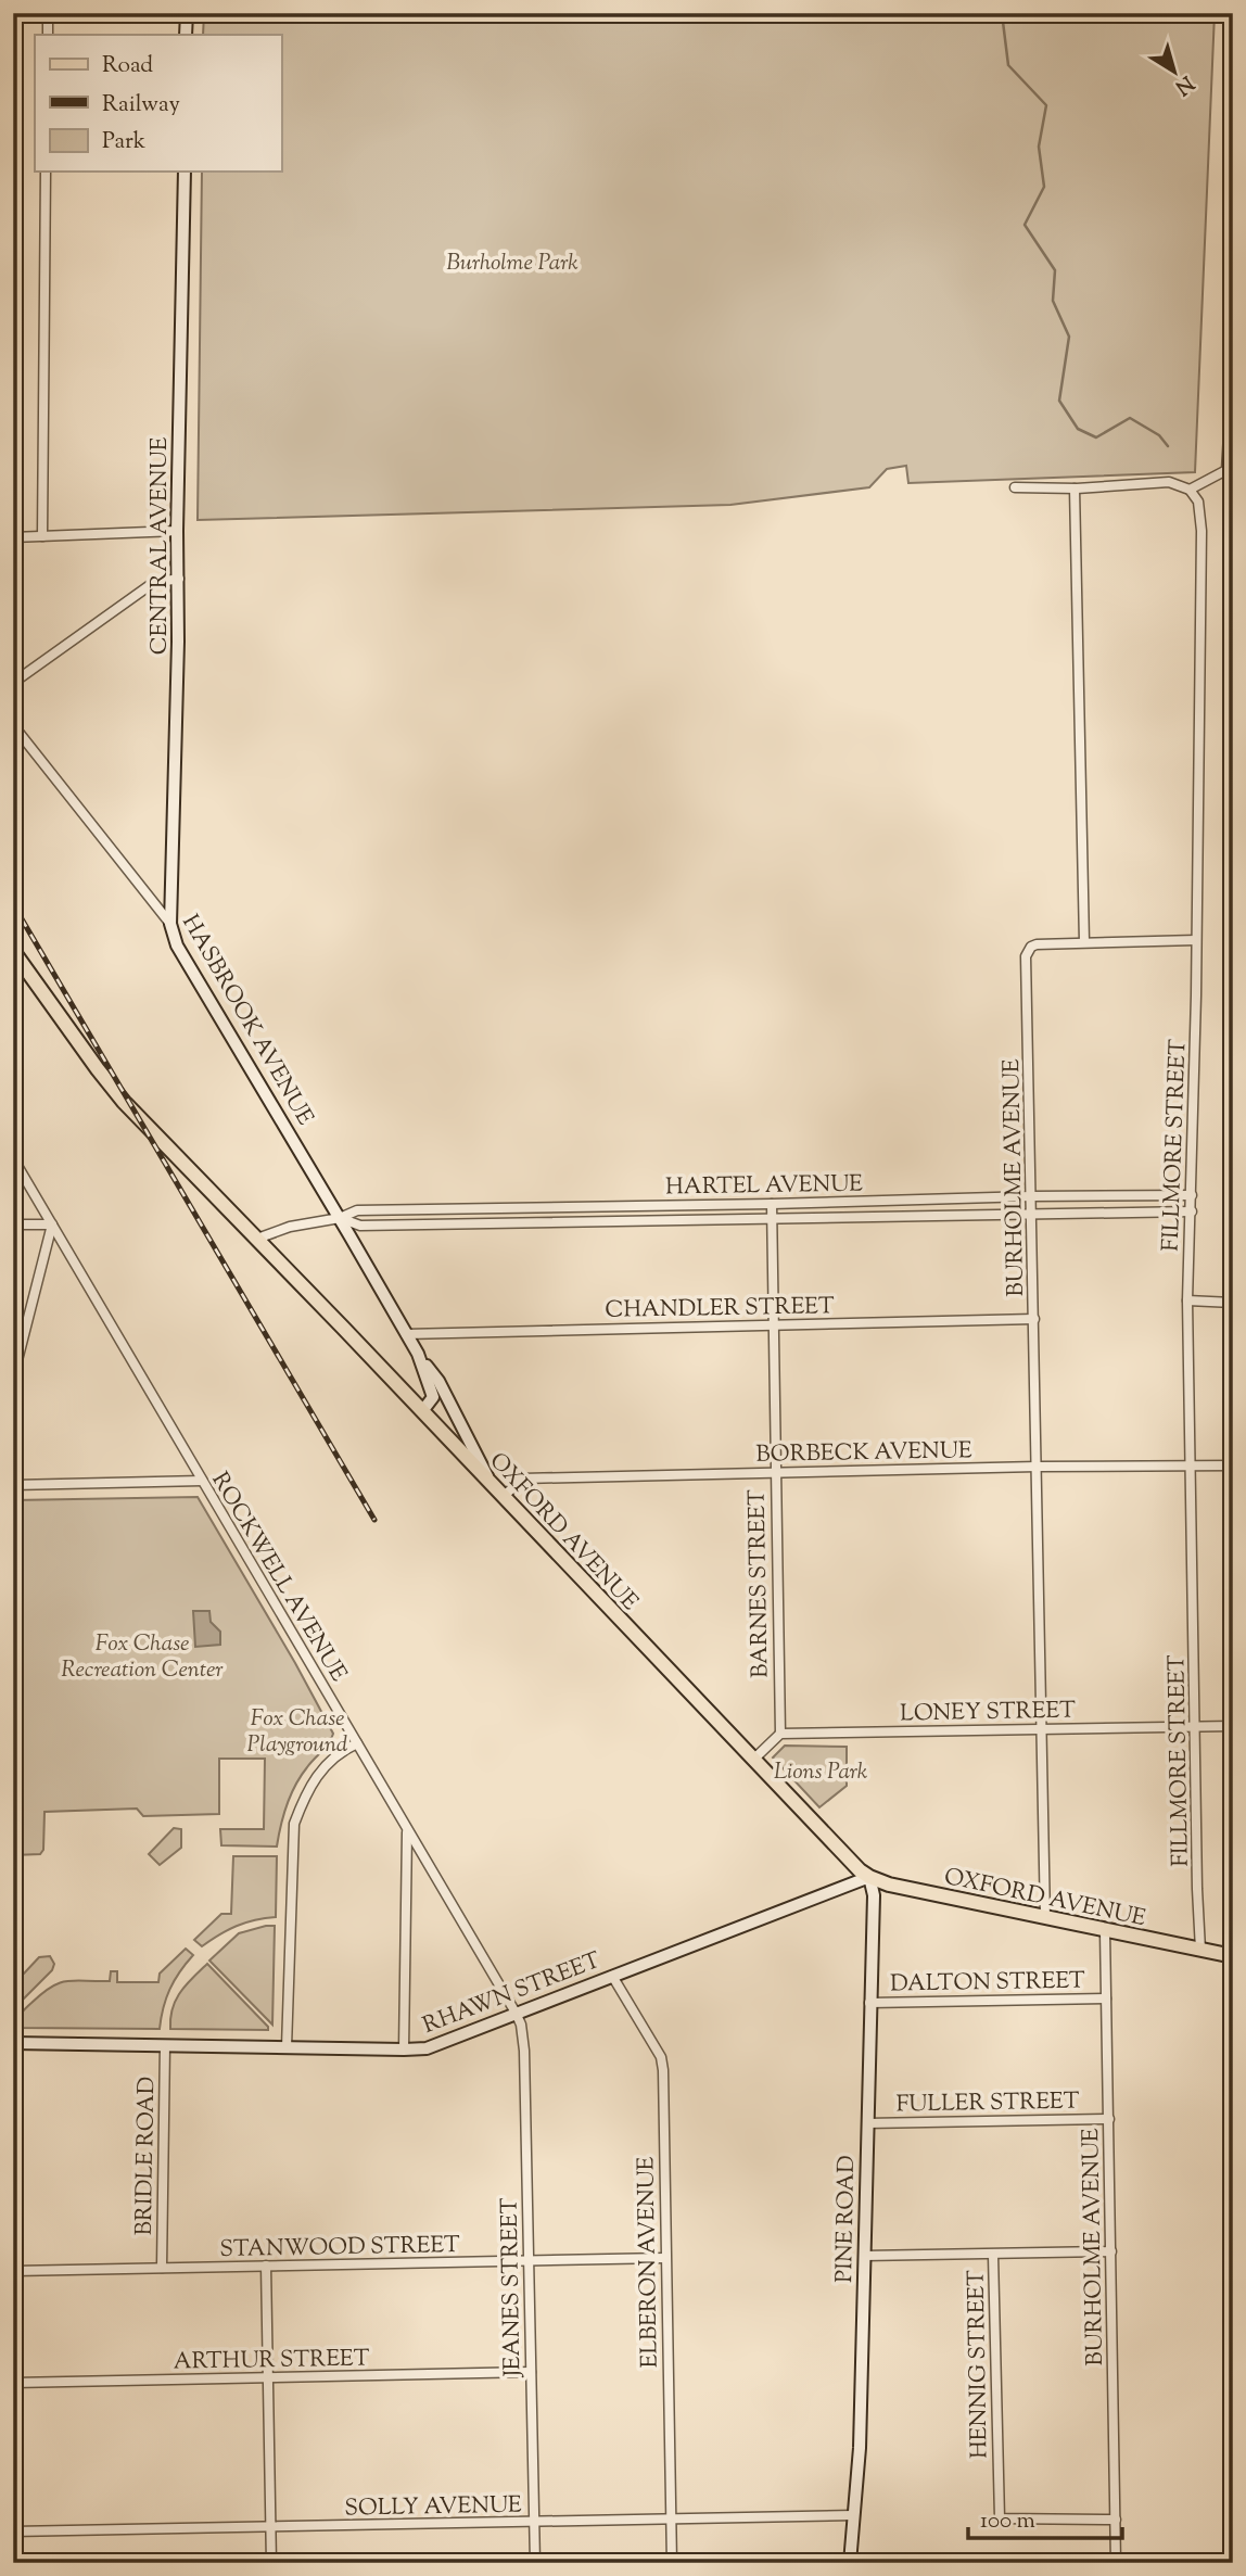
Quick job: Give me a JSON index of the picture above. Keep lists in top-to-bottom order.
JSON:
{
  "streets": {
    "main road": [
      "CENTRAL AVENUE",
      "HASBROOK AVENUE",
      "OXFORD AVENUE",
      "RHAWN STREET",
      "PINE ROAD"
    ],
    "street": [
      "FILLMORE STREET",
      "BURHOLME AVENUE",
      "HARTEL AVENUE",
      "CHANDLER STREET",
      "BORBECK AVENUE",
      "ROCKWELL AVENUE",
      "BARNES STREET",
      "LONEY STREET",
      "DALTON STREET",
      "FULLER STREET",
      "BRIDLE ROAD",
      "STANWOOD STREET",
      "ELBERON AVENUE",
      "JEANES STREET",
      "ARTHUR STREET",
      "HENNIG STREET",
      "SOLLY AVENUE"
    ]
  },
  "crossings": [
    ["CENTRAL AVENUE", "HASBROOK AVENUE"],
    ["HASBROOK AVENUE", "HARTEL AVENUE"],
    ["HASBROOK AVENUE", "CHANDLER STREET"],
    ["HASBROOK AVENUE", "OXFORD AVENUE"],
    ["FILLMORE STREET", "BURHOLME AVENUE"],
    ["FILLMORE STREET", "HARTEL AVENUE"],
    ["FILLMORE STREET", "BORBECK AVENUE"],
    ["FILLMORE STREET", "OXFORD AVENUE"],
    ["FILLMORE STREET", "LONEY STREET"],
    ["BURHOLME AVENUE", "HARTEL AVENUE"],
    ["BURHOLME AVENUE", "CHANDLER STREET"],
    ["BURHOLME AVENUE", "BORBECK AVENUE"],
    ["BURHOLME AVENUE", "OXFORD AVENUE"],
    ["BURHOLME AVENUE", "LONEY STREET"],
    ["BURHOLME AVENUE", "DALTON STREET"],
    ["BURHOLME AVENUE", "FULLER STREET"],
    ["BURHOLME AVENUE", "HENNIG STREET"],
    ["HARTEL AVENUE", "OXFORD AVENUE"],
    ["HARTEL AVENUE", "BARNES STREET"],
    ["CHANDLER STREET", "BARNES STREET"],
    ["BORBECK AVENUE", "OXFORD AVENUE"],
    ["BORBECK AVENUE", "BARNES STREET"],
    ["OXFORD AVENUE", "RHAWN STREET"],
    ["OXFORD AVENUE", "PINE ROAD"],
    ["ROCKWELL AVENUE", "RHAWN STREET"],
    ["ROCKWELL AVENUE", "JEANES STREET"],
    ["BARNES STREET", "LONEY STREET"],
    ["DALTON STREET", "PINE ROAD"],
    ["RHAWN STREET", "BRIDLE ROAD"],
    ["RHAWN STREET", "PINE ROAD"],
    ["RHAWN STREET", "ELBERON AVENUE"],
    ["RHAWN STREET", "JEANES STREET"],
    ["FULLER STREET", "PINE ROAD"],
    ["BRIDLE ROAD", "STANWOOD STREET"],
    ["PINE ROAD", "SOLLY AVENUE"],
    ["STANWOOD STREET", "ELBERON AVENUE"],
    ["STANWOOD STREET", "JEANES STREET"],
    ["ELBERON AVENUE", "SOLLY AVENUE"],
    ["JEANES STREET", "ARTHUR STREET"],
    ["JEANES STREET", "SOLLY AVENUE"]
  ],
  "parks": [
    "Burholme Park",
    "Fox Chase Recreation Center",
    "Fox Chase Playground",
    "Lions Park"
  ],
  "legend": ["Road", "Railway", "Park"],
  "scale_bar": "100 m",
  "north": "bottom right"
}
